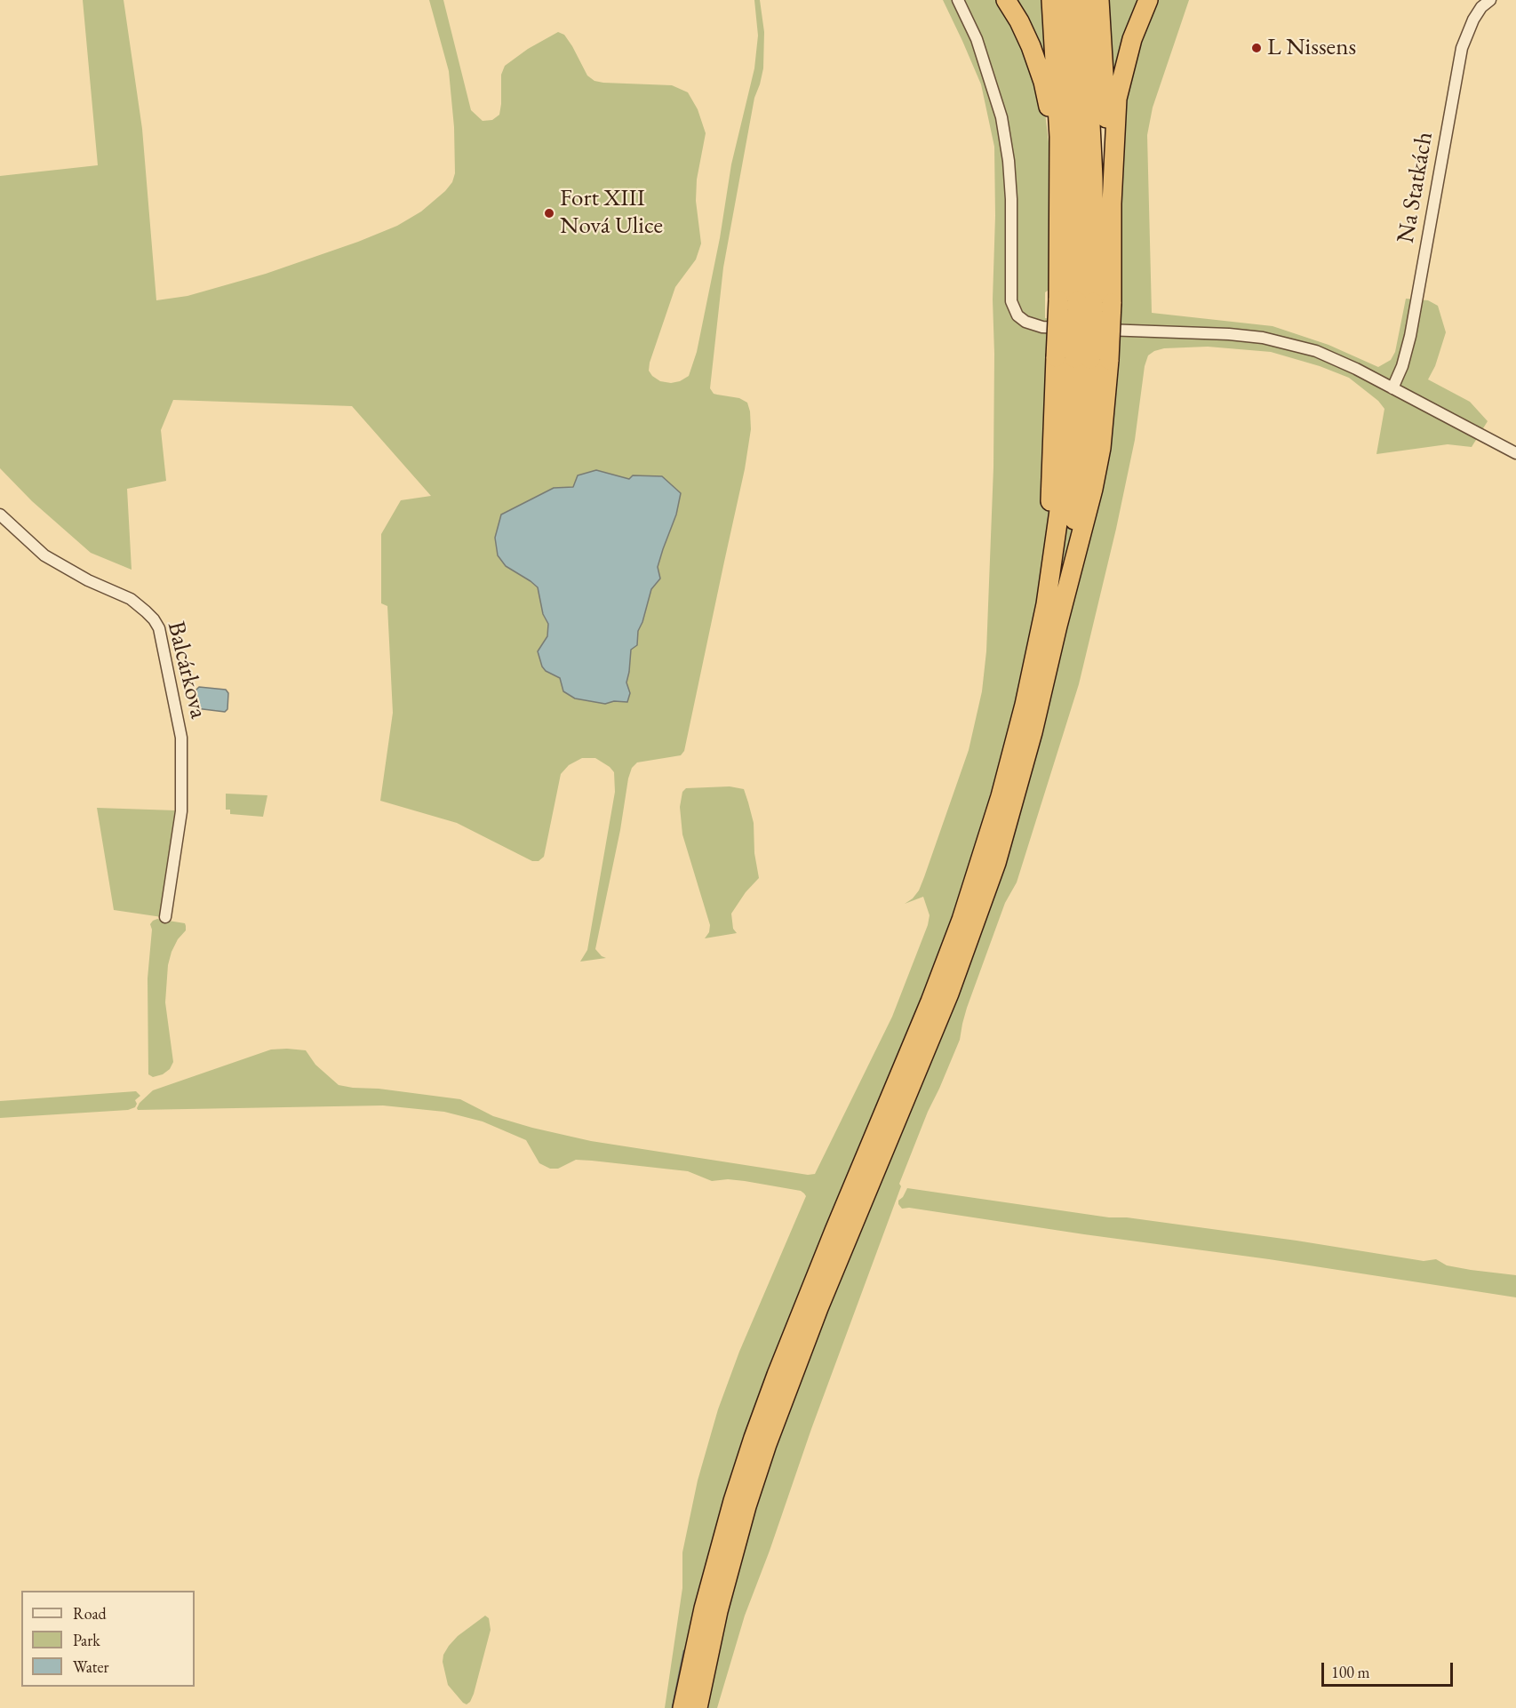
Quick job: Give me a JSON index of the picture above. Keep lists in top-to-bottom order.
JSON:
{
  "streets": {
    "street": ["Na Statkách", "Balcárkova"]
  },
  "places": ["L Nissens", "Fort XIII Nová Ulice"],
  "legend": ["Road", "Park", "Water"],
  "scale_bar": "100 m"
}
